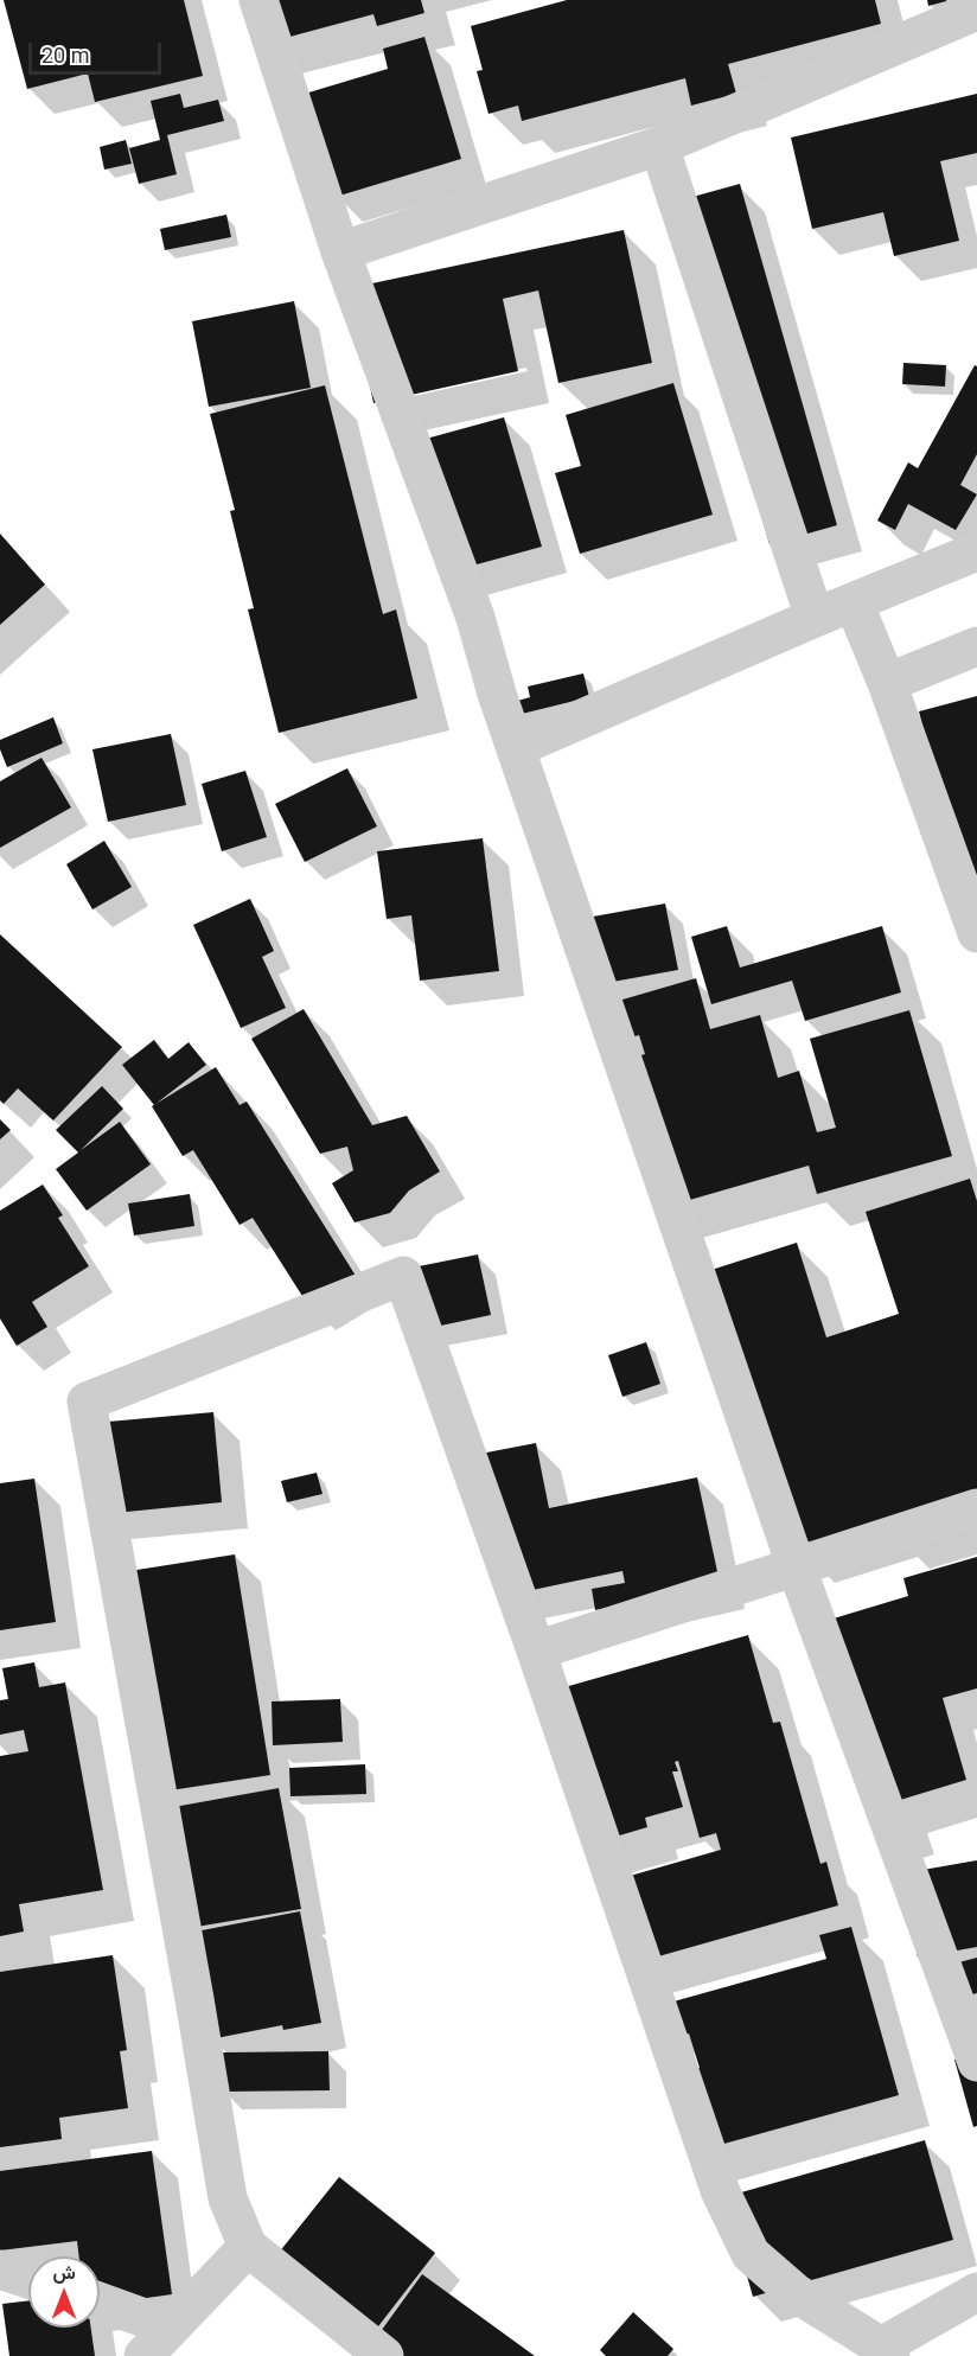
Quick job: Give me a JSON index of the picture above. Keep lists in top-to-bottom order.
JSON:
{
  "scale_bar": "20 m",
  "north": "top"
}
